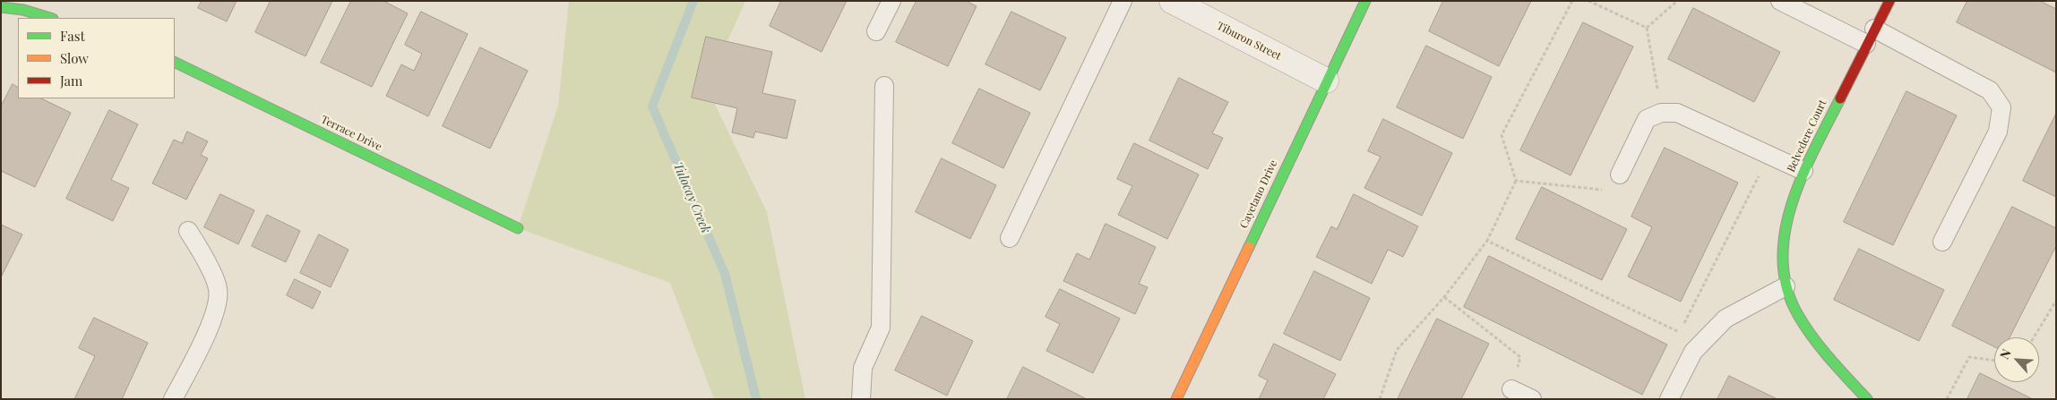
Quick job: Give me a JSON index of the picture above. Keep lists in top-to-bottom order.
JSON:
{
  "streets": {
    "street": [
      "Tiburon Street",
      "Terrace Drive",
      "Belvedere Court",
      "Cayetano Drive"
    ]
  },
  "crossings": [
    ["Tiburon Street", "Cayetano Drive"]
  ],
  "water": ["Tulocay Creek"],
  "legend": ["Fast", "Slow", "Jam"],
  "north": "top left"
}
